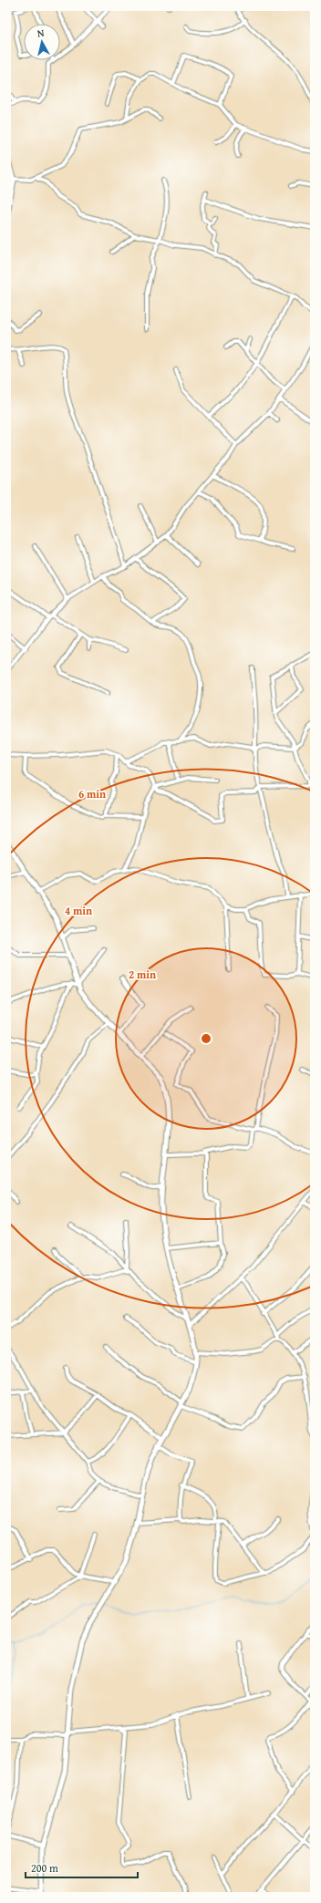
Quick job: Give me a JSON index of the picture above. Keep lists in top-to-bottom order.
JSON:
{
  "scale_bar": "200 m",
  "north": "top",
  "rings": ["6 min", "4 min", "2 min"]
}
